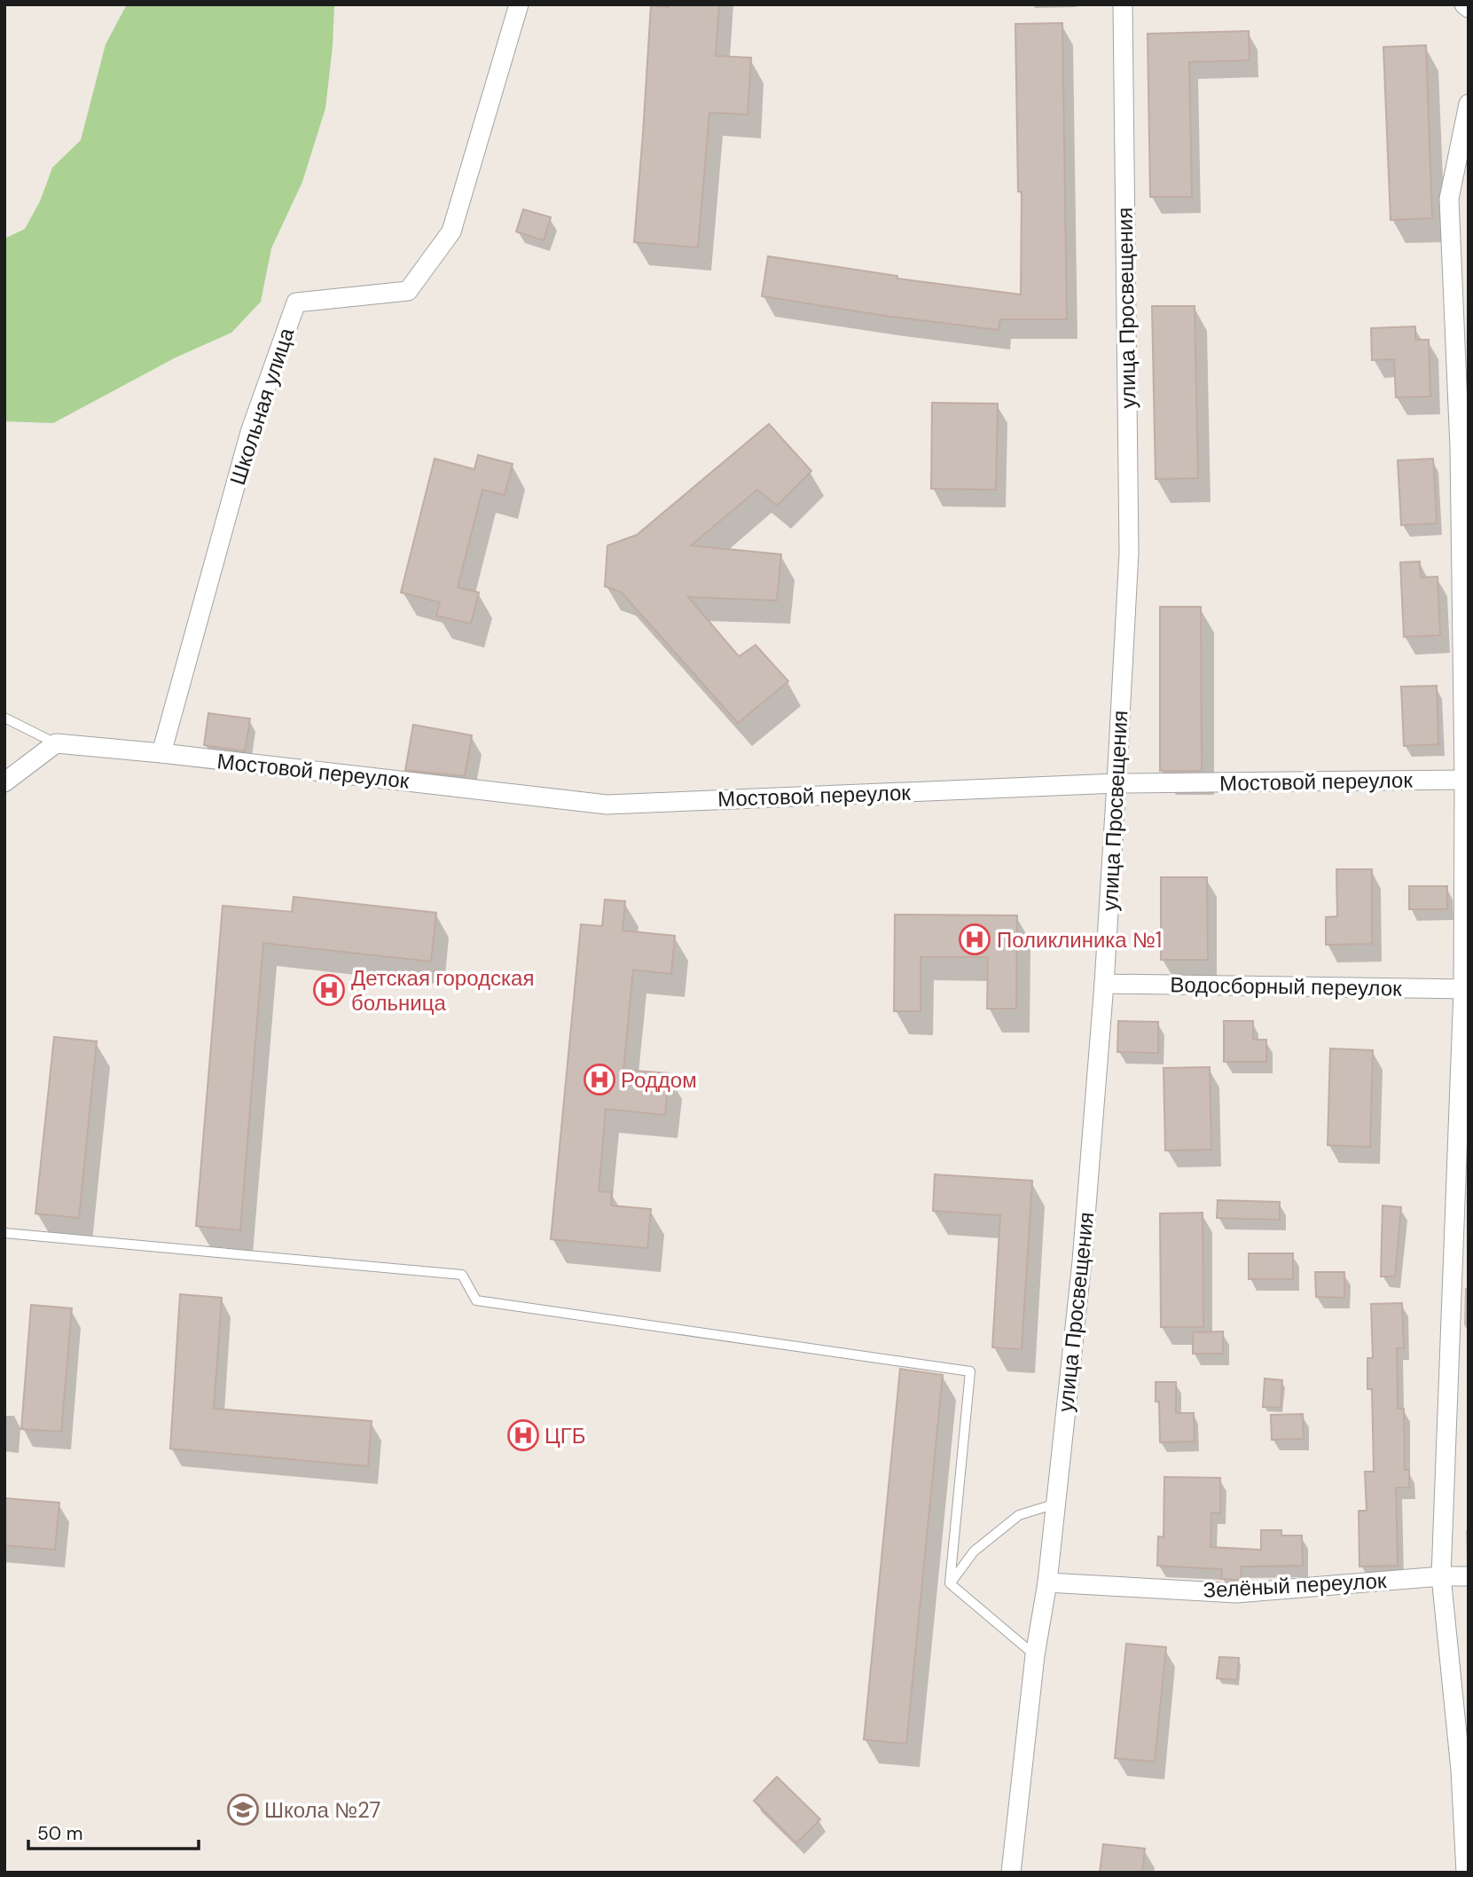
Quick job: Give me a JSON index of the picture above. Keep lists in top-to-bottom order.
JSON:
{
  "streets": {
    "street": [
      "улица Просвещения",
      "Школьная улица",
      "Мостовой переулок",
      "Водосборный переулок",
      "Зелёный переулок"
    ]
  },
  "crossings": [
    ["улица Просвещения", "Мостовой переулок"],
    ["улица Просвещения", "Водосборный переулок"],
    ["улица Просвещения", "Зелёный переулок"],
    ["Школьная улица", "Мостовой переулок"]
  ],
  "places": {
    "hospital": [
      "Поликлиника №1",
      "Детская городская больница",
      "Роддом",
      "ЦГБ"
    ],
    "school or university": ["Школа №27"]
  },
  "scale_bar": "50 m"
}
